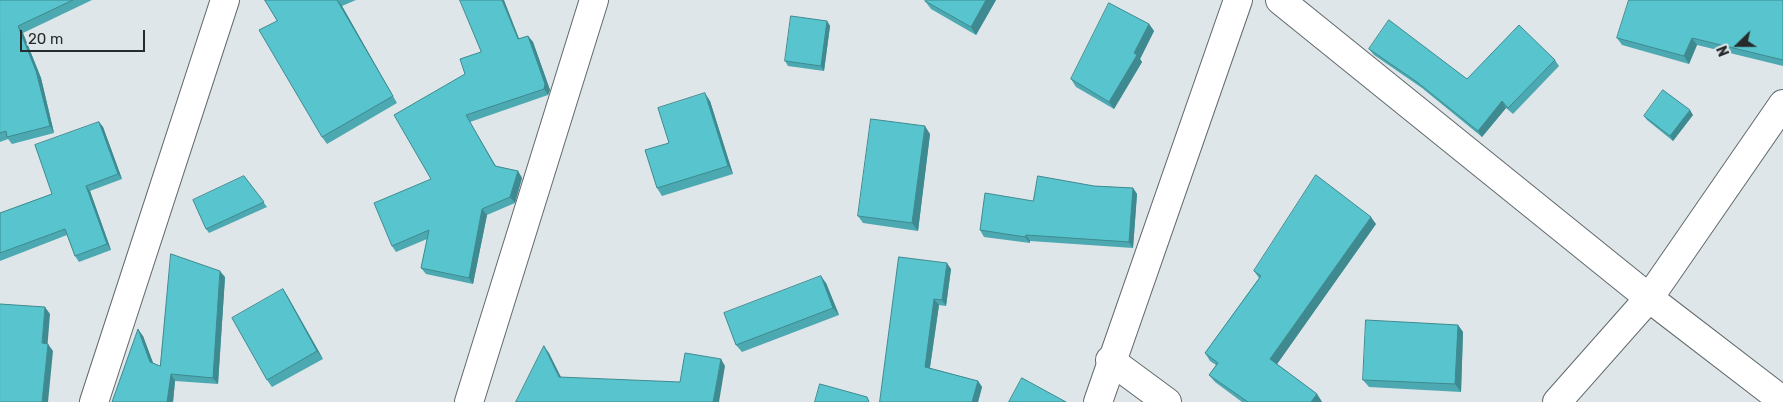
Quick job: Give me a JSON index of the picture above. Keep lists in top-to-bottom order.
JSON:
{
  "scale_bar": "20 m",
  "north": "left"
}
